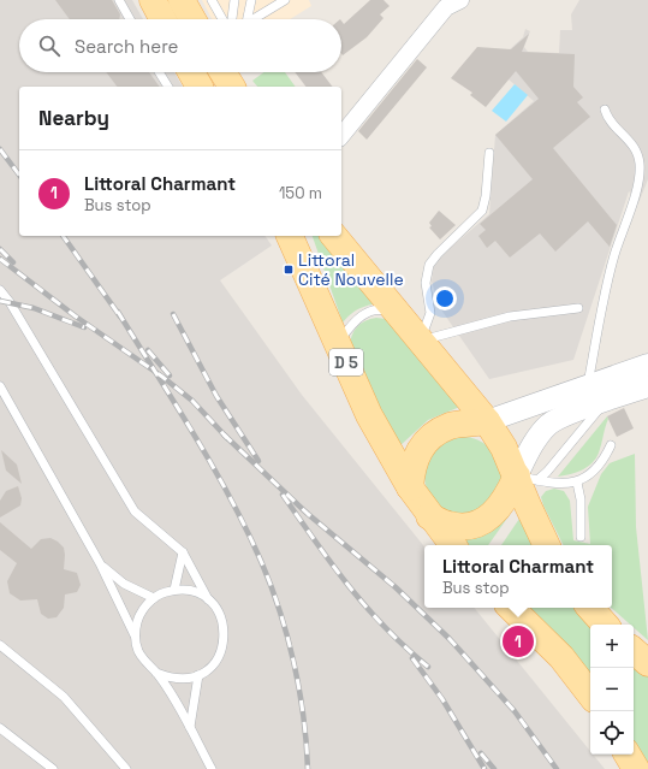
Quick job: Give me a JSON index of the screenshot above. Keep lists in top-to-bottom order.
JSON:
{
  "streets": {
    "main road": ["D 5"]
  },
  "places": {
    "transit": ["Littoral Cité Nouvelle"]
  },
  "page": {
    "search": "Search here",
    "heading": "Nearby",
    "list": [
      {
        "mark": "1",
        "name": "Littoral Charmant",
        "note": "Bus stop",
        "value": "150 m"
      }
    ],
    "popup": ["Littoral Charmant", "Bus stop"],
    "pins": "1",
    "map_buttons": ["+", "−"]
  }
}
